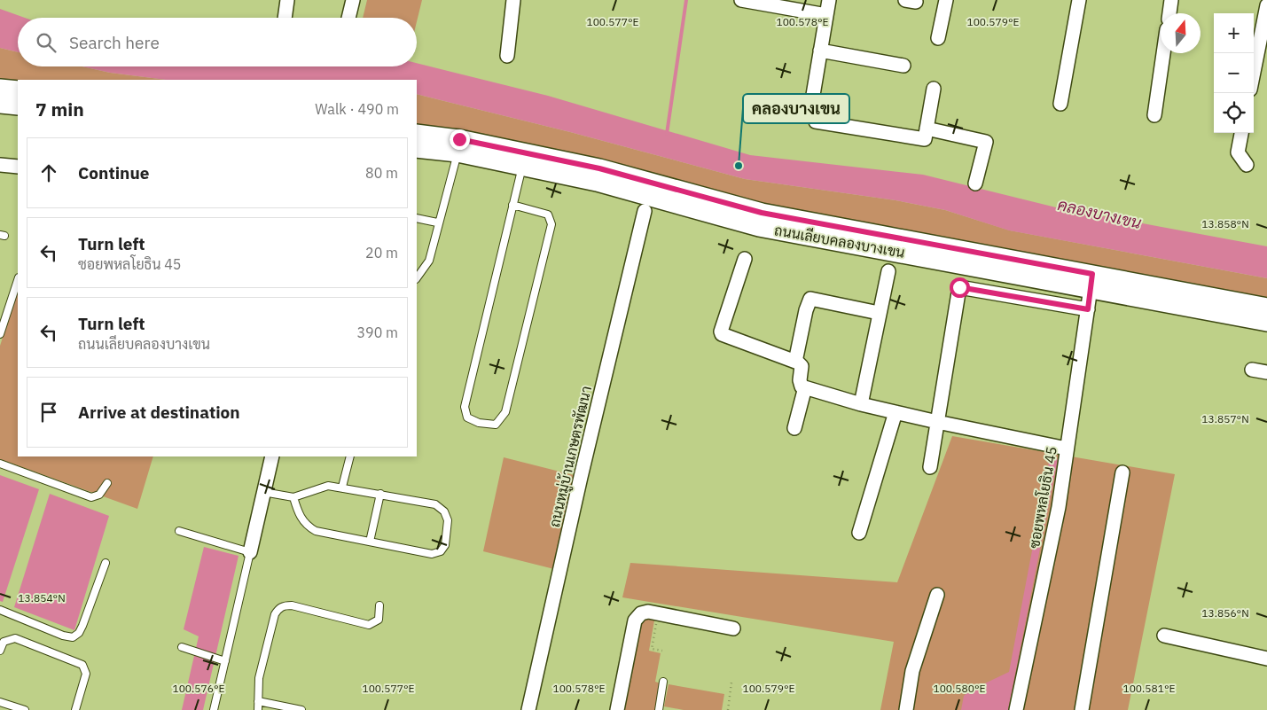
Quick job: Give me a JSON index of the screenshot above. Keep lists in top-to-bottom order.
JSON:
{
  "streets": {
    "main road": ["ถนนเลียบคลองบางเขน"],
    "street": ["ถนนหมู่บ้านเกษตรพัฒนา", "ซอยพหลโยธิน 45"]
  },
  "crossings": [
    ["ถนนเลียบคลองบางเขน", "ซอยพหลโยธิน 45"]
  ],
  "water": ["คลองบางเขน"],
  "places": ["คลองบางเขน"],
  "north": "top",
  "page": {
    "map_buttons": ["+", "−"],
    "search": "Search here",
    "heading": ["7 min", "Walk · 490 m"],
    "list": [
      ["Continue", "80 m"],
      ["Turn left", "ซอยพหลโยธิน 45", "20 m"],
      ["Turn left", "ถนนเลียบคลองบางเขน", "390 m"],
      "Arrive at destination"
    ]
  },
  "coordinates": [
    "100.577°E",
    "100.578°E",
    "100.579°E",
    "13.858°N",
    "13.857°N",
    "13.854°N",
    "13.856°N",
    "100.576°E",
    "100.580°E",
    "100.581°E"
  ]
}
